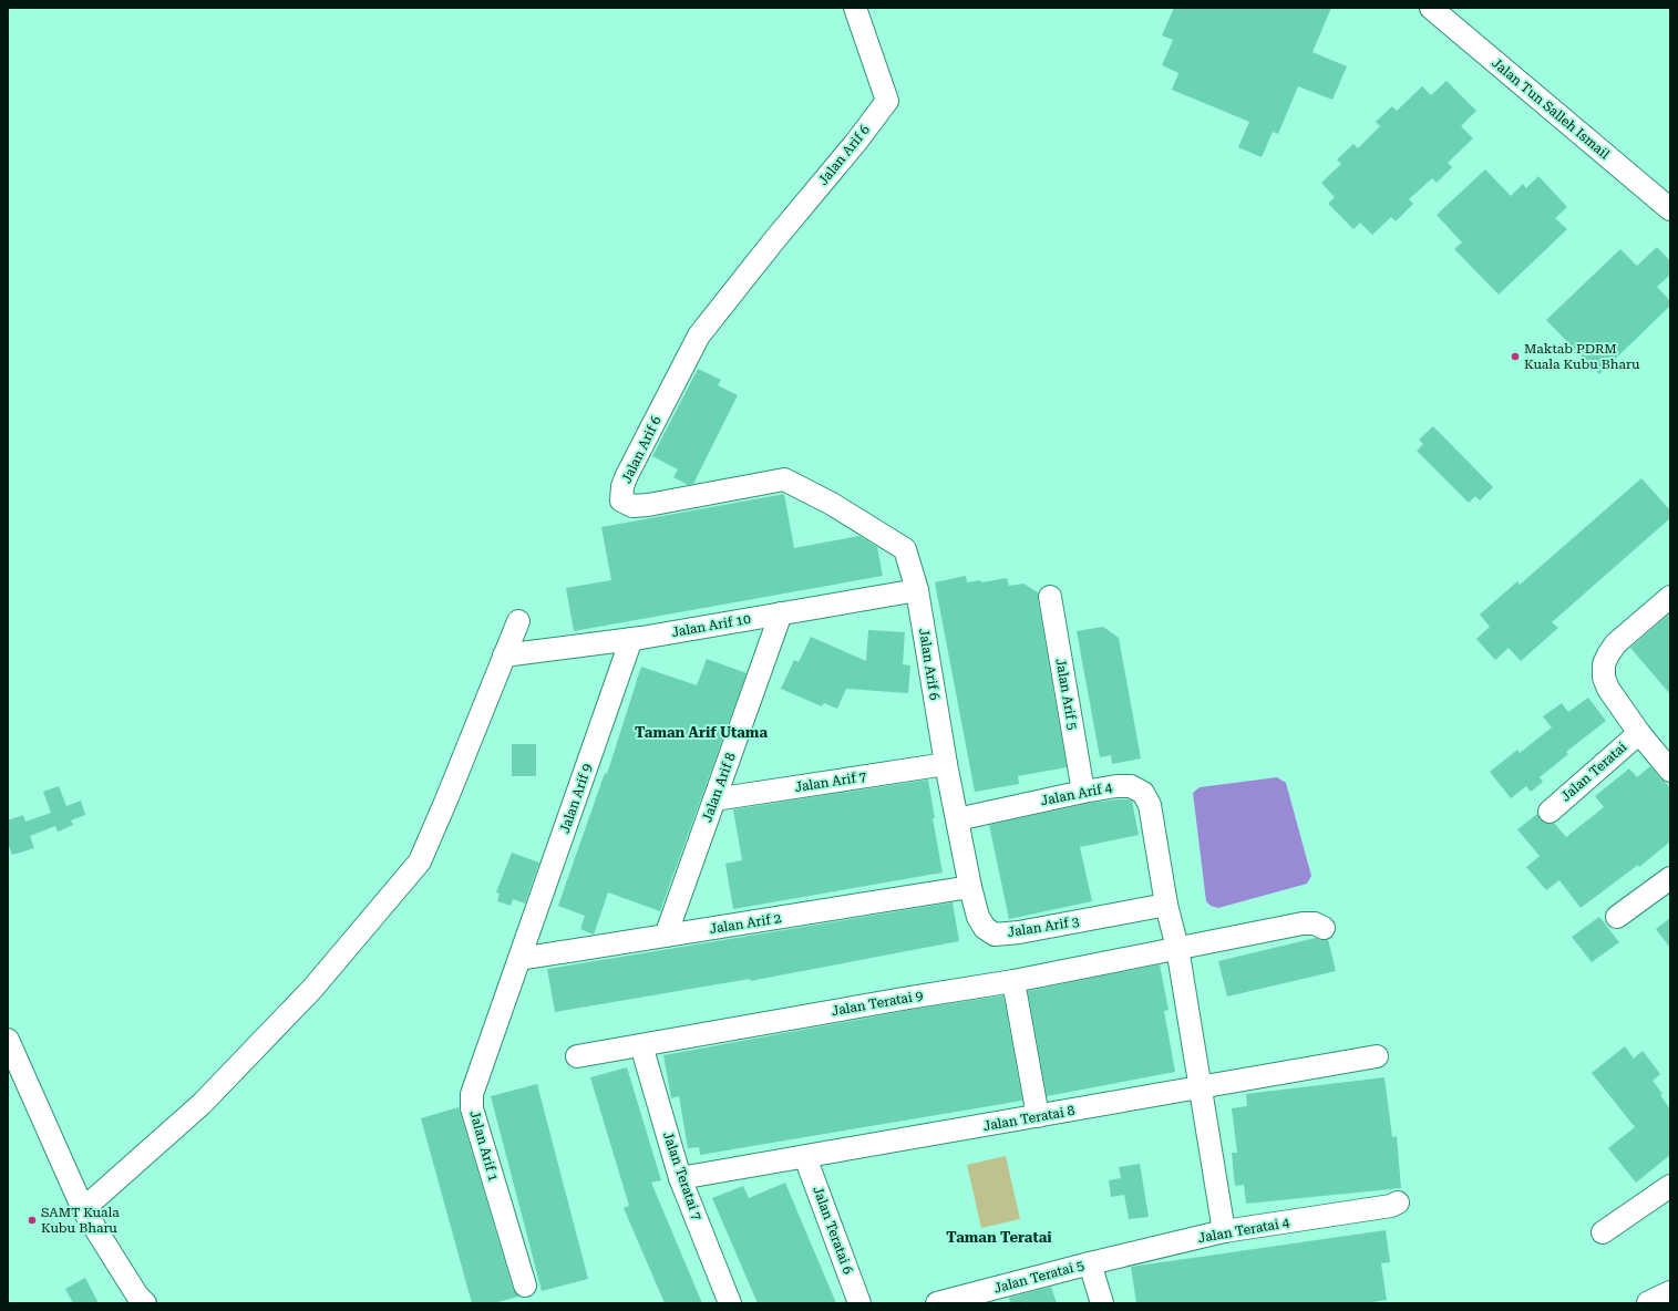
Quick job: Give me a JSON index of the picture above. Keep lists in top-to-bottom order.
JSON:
{
  "streets": {
    "street": [
      "Jalan Tun Salleh Ismail",
      "Jalan Arif 6",
      "Jalan Arif 10",
      "Jalan Arif 5",
      "Jalan Teratai",
      "Jalan Arif 7",
      "Jalan Arif 8",
      "Jalan Arif 4",
      "Jalan Arif 9",
      "Jalan Arif 2",
      "Jalan Arif 3",
      "Jalan Teratai 9",
      "Jalan Teratai 8",
      "Jalan Arif 1",
      "Jalan Teratai 7",
      "Jalan Teratai 6",
      "Jalan Teratai 4",
      "Jalan Teratai 5"
    ]
  },
  "crossings": [
    ["Jalan Arif 6", "Jalan Arif 10"],
    ["Jalan Arif 6", "Jalan Arif 7"],
    ["Jalan Arif 6", "Jalan Arif 3"],
    ["Jalan Arif 10", "Jalan Arif 8"],
    ["Jalan Arif 10", "Jalan Arif 9"],
    ["Jalan Arif 5", "Jalan Arif 4"],
    ["Jalan Arif 7", "Jalan Arif 8"],
    ["Jalan Arif 7", "Jalan Arif 3"],
    ["Jalan Arif 8", "Jalan Arif 2"],
    ["Jalan Arif 4", "Jalan Arif 3"],
    ["Jalan Arif 4", "Jalan Teratai 9"],
    ["Jalan Arif 4", "Jalan Teratai 8"],
    ["Jalan Arif 4", "Jalan Teratai 4"],
    ["Jalan Arif 9", "Jalan Arif 2"],
    ["Jalan Arif 9", "Jalan Arif 1"],
    ["Jalan Arif 2", "Jalan Arif 3"],
    ["Jalan Arif 2", "Jalan Arif 1"],
    ["Jalan Teratai 9", "Jalan Teratai 7"],
    ["Jalan Teratai 8", "Jalan Teratai 7"],
    ["Jalan Teratai 8", "Jalan Teratai 6"],
    ["Jalan Teratai 4", "Jalan Teratai 5"]
  ],
  "districts": ["Taman Arif Utama", "Taman Teratai"],
  "places": ["Maktab PDRM Kuala Kubu Bharu", "SAMT Kuala Kubu Bharu"]
}
